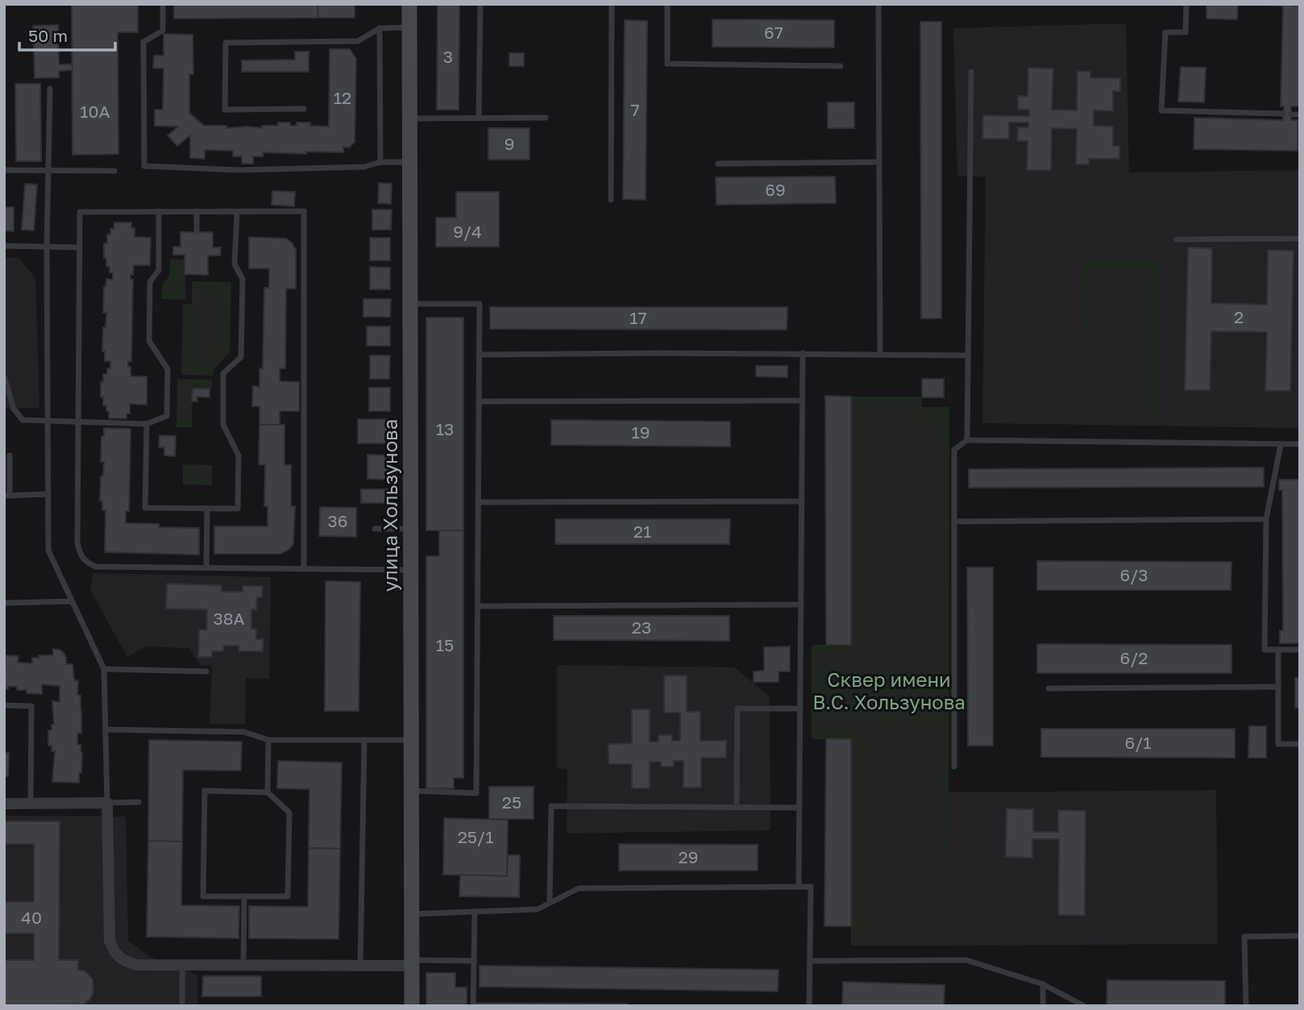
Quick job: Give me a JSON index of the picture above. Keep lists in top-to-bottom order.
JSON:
{
  "streets": {
    "street": ["улица Хользунова"]
  },
  "parks": ["Сквер имени В.С. Хользунова"],
  "house_numbers": [
    "67",
    "3",
    "12",
    "7",
    "10А",
    "9",
    "69",
    "9/4",
    "2",
    "17",
    "13",
    "19",
    "36",
    "21",
    "6/3",
    "38А",
    "23",
    "15",
    "6/2",
    "6/1",
    "25",
    "25/1",
    "29",
    "40"
  ],
  "scale_bar": "50 m"
}
